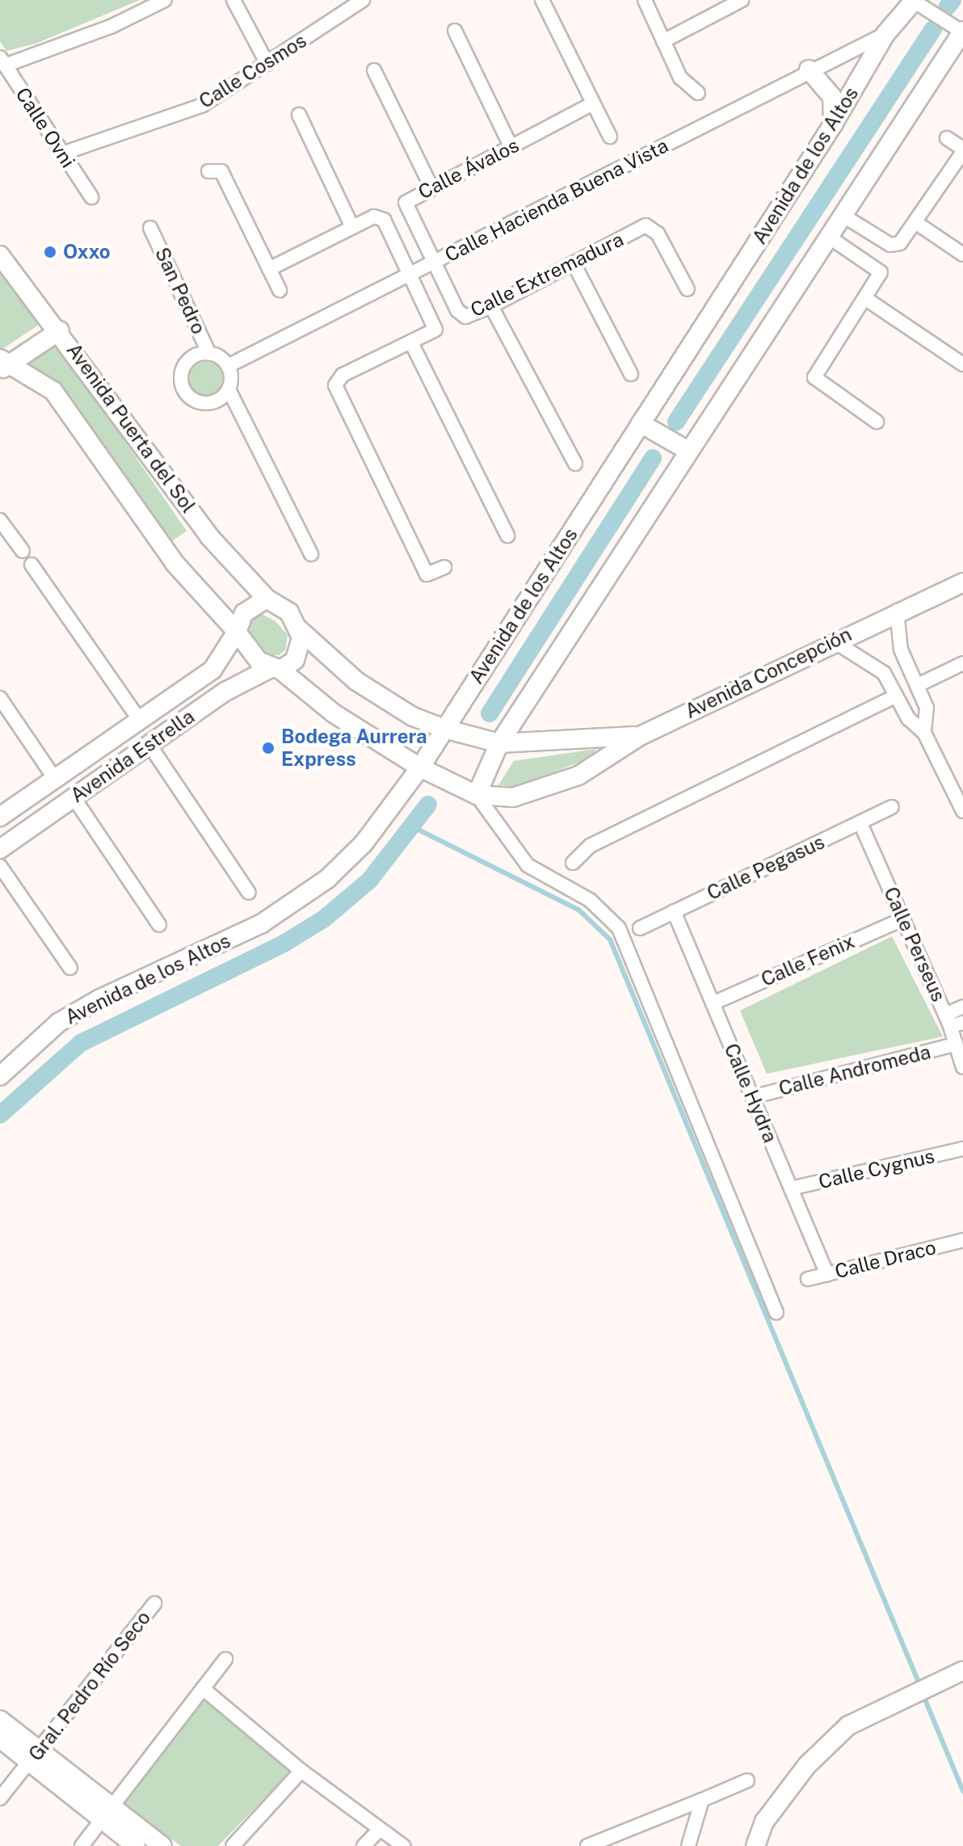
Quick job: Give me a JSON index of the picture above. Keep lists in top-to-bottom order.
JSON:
{
  "streets": {
    "street": [
      "Calle Cosmos",
      "Calle Ovni",
      "Avenida de los Altos",
      "Calle Ávalos",
      "Calle Hacienda Buena Vista",
      "Calle Extremadura",
      "San Pedro",
      "Avenida Puerta del Sol",
      "Avenida Concepción",
      "Avenida Estrella",
      "Calle Pegasus",
      "Calle Perseus",
      "Calle Fenix",
      "Calle Andromeda",
      "Calle Hydra",
      "Calle Cygnus",
      "Calle Draco",
      "Gral. Pedro Río Seco"
    ]
  },
  "crossings": [
    ["Calle Cosmos", "Calle Ovni"],
    ["Avenida de los Altos", "Calle Hacienda Buena Vista"],
    ["Calle Ávalos", "Calle Hacienda Buena Vista"],
    ["Calle Ávalos", "Calle Extremadura"],
    ["Calle Hacienda Buena Vista", "Calle Extremadura"],
    ["Calle Hacienda Buena Vista", "San Pedro"],
    ["Avenida Puerta del Sol", "Avenida Estrella"],
    ["Calle Pegasus", "Calle Perseus"],
    ["Calle Pegasus", "Calle Hydra"],
    ["Calle Perseus", "Calle Fenix"],
    ["Calle Perseus", "Calle Andromeda"],
    ["Calle Fenix", "Calle Hydra"],
    ["Calle Andromeda", "Calle Hydra"],
    ["Calle Hydra", "Calle Cygnus"],
    ["Calle Hydra", "Calle Draco"]
  ],
  "places": ["Oxxo", "Bodega Aurrera Express"]
}
